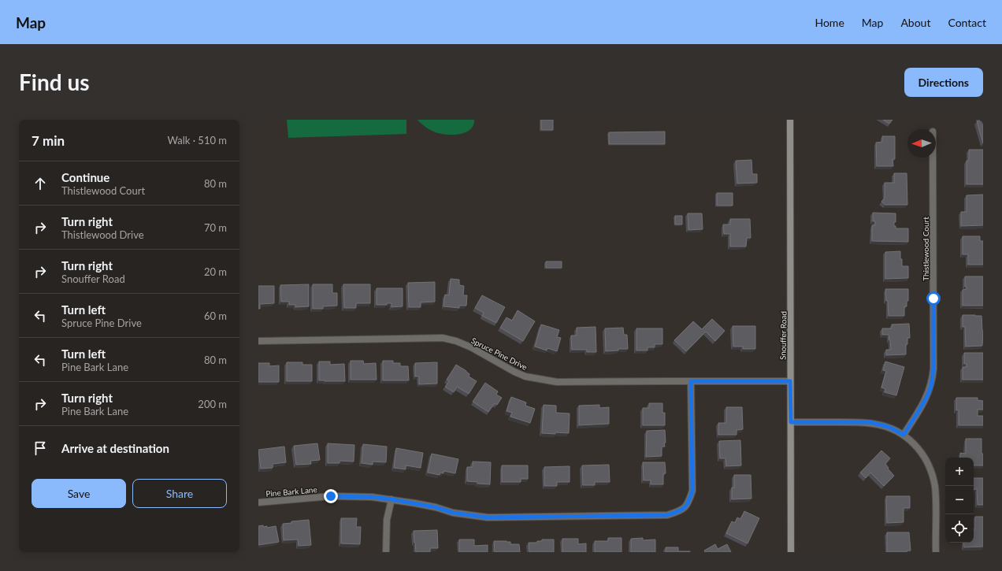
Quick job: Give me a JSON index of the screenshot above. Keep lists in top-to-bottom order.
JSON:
{
  "streets": {
    "main road": ["Snouffer Road"],
    "street": ["Thistlewood Court", "Spruce Pine Drive", "Pine Bark Lane"]
  },
  "crossings": [
    ["Snouffer Road", "Spruce Pine Drive"],
    ["Spruce Pine Drive", "Pine Bark Lane"]
  ],
  "north": "left",
  "page": {
    "header": "Map",
    "nav": [
      "Home",
      "Map",
      "About",
      "Contact"
    ],
    "buttons": [
      "Directions",
      ["Save", "Share"]
    ],
    "title": "Find us",
    "heading": ["7 min", "Walk · 510 m"],
    "list": [
      ["Continue", "Thistlewood Court", "80 m"],
      ["Turn right", "Thistlewood Drive", "70 m"],
      ["Turn right", "Snouffer Road", "20 m"],
      ["Turn left", "Spruce Pine Drive", "60 m"],
      ["Turn left", "Pine Bark Lane", "80 m"],
      ["Turn right", "Pine Bark Lane", "200 m"],
      "Arrive at destination"
    ],
    "map_buttons": ["+", "−"]
  }
}
